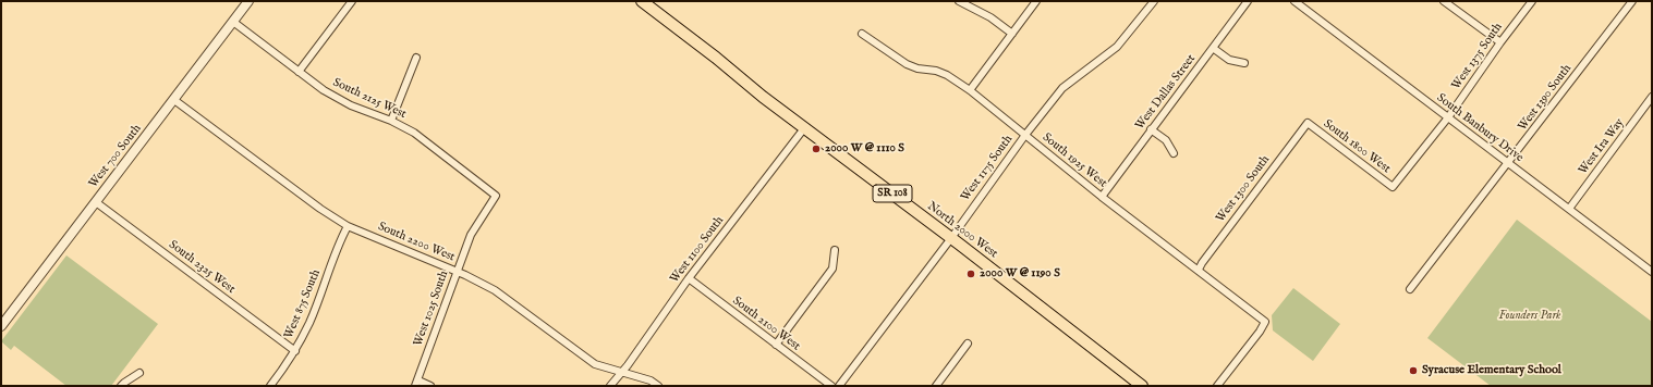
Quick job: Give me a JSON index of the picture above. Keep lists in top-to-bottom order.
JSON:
{
  "streets": {
    "main road": ["SR 108", "North 2000 West"],
    "street": [
      "West 1375 South",
      "West Dallas Street",
      "West 1390 South",
      "South 2125 West",
      "South Banbury Drive",
      "South 1800 West",
      "West Ira Way",
      "West 700 South",
      "South 1925 West",
      "West 1175 South",
      "West 1300 South",
      "South 2200 West",
      "West 1100 South",
      "South 2325 West",
      "West 875 South",
      "West 1025 South",
      "South 2100 West"
    ]
  },
  "crossings": [
    ["West 1375 South", "South Banbury Drive"],
    ["West 1375 South", "South 1800 West"],
    ["West Dallas Street", "South 1925 West"],
    ["West 1390 South", "South Banbury Drive"],
    ["South 2125 West", "West 700 South"],
    ["South 2125 West", "West 1025 South"],
    ["South Banbury Drive", "West Ira Way"],
    ["South 1800 West", "West 1300 South"],
    ["West 700 South", "South 2200 West"],
    ["West 700 South", "South 2325 West"],
    ["South 1925 West", "West 1175 South"],
    ["South 1925 West", "West 1300 South"],
    ["West 1175 South", "North 2000 West"],
    ["North 2000 West", "West 1100 South"],
    ["South 2200 West", "West 1100 South"],
    ["South 2200 West", "West 875 South"],
    ["South 2200 West", "West 1025 South"],
    ["West 1100 South", "South 2100 West"],
    ["South 2325 West", "West 875 South"]
  ],
  "parks": ["Founders Park"],
  "places": ["2000 W @ 1110 S", "2000 W @ 1190 S", "Syracuse Elementary School"]
}
